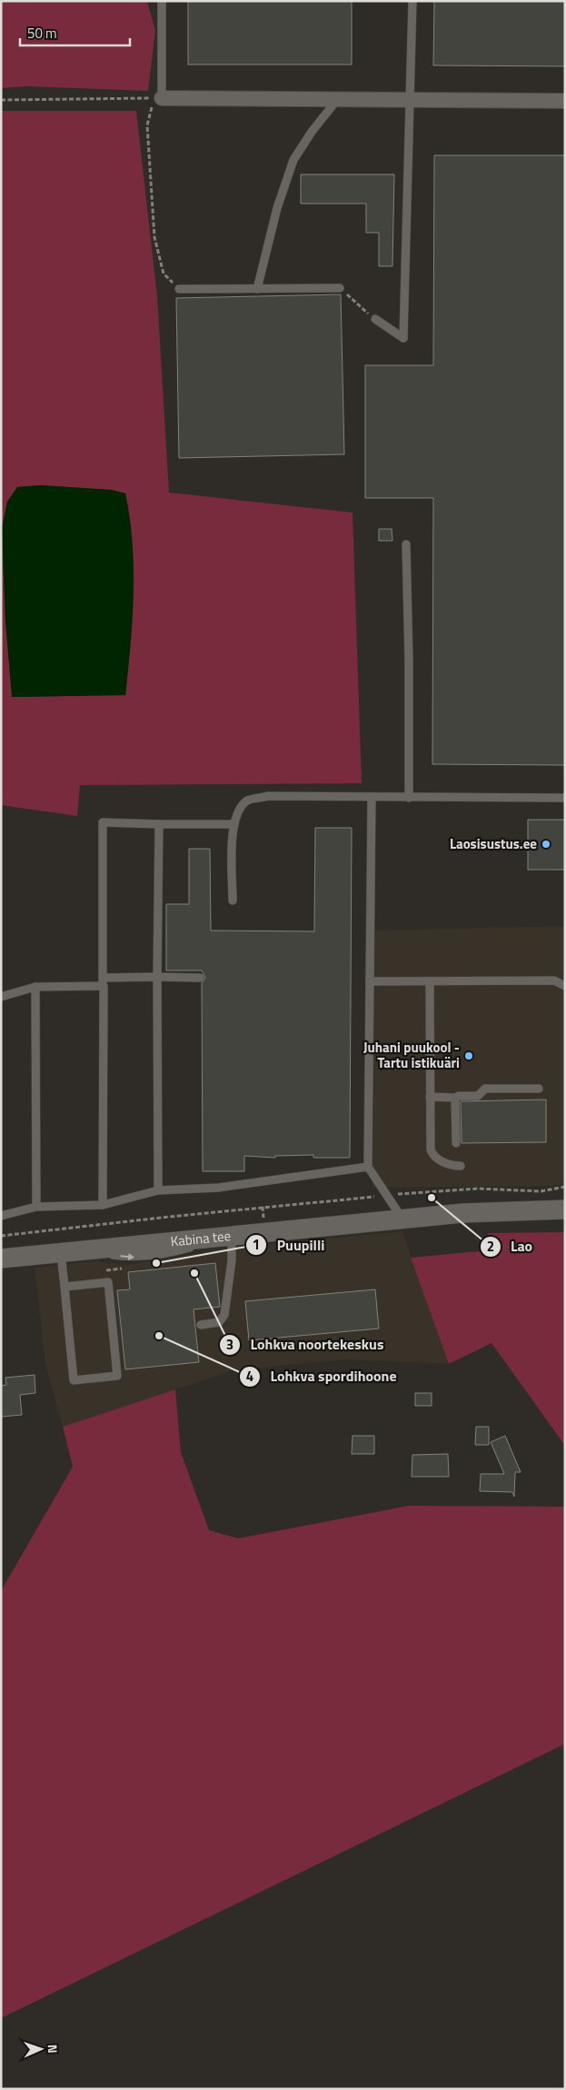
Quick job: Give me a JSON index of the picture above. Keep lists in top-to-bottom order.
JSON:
{
  "streets": {
    "street": ["Kabina tee"]
  },
  "places": [
    "Laosisustus.ee",
    "Juhani puukool - Tartu istikuäri",
    "Lao",
    "Puupilli",
    "Lohkva noortekeskus",
    "Lohkva spordihoone"
  ],
  "scale_bar": "50 m",
  "north": "right"
}
